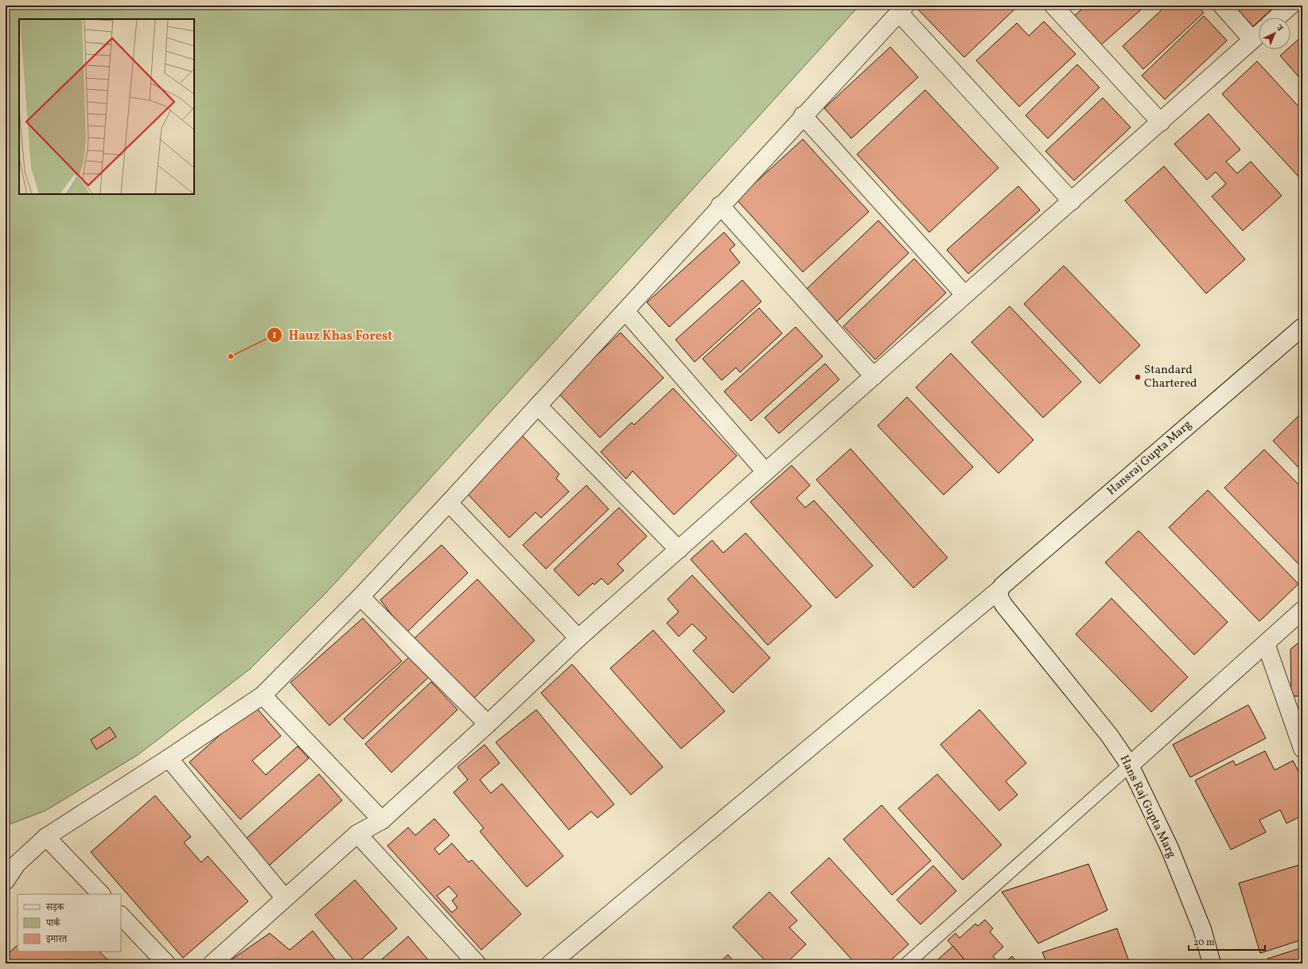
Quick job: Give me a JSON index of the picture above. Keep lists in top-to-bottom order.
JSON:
{
  "streets": {
    "street": ["Hansraj Gupta Marg", "Hans Raj Gupta Marg"]
  },
  "crossings": [
    ["Hansraj Gupta Marg", "Hans Raj Gupta Marg"]
  ],
  "places": ["Hauz Khas Forest", "Standard Chartered"],
  "legend": ["सड़क", "पार्क", "इमारत"],
  "scale_bar": "20 m",
  "north": "top right"
}
